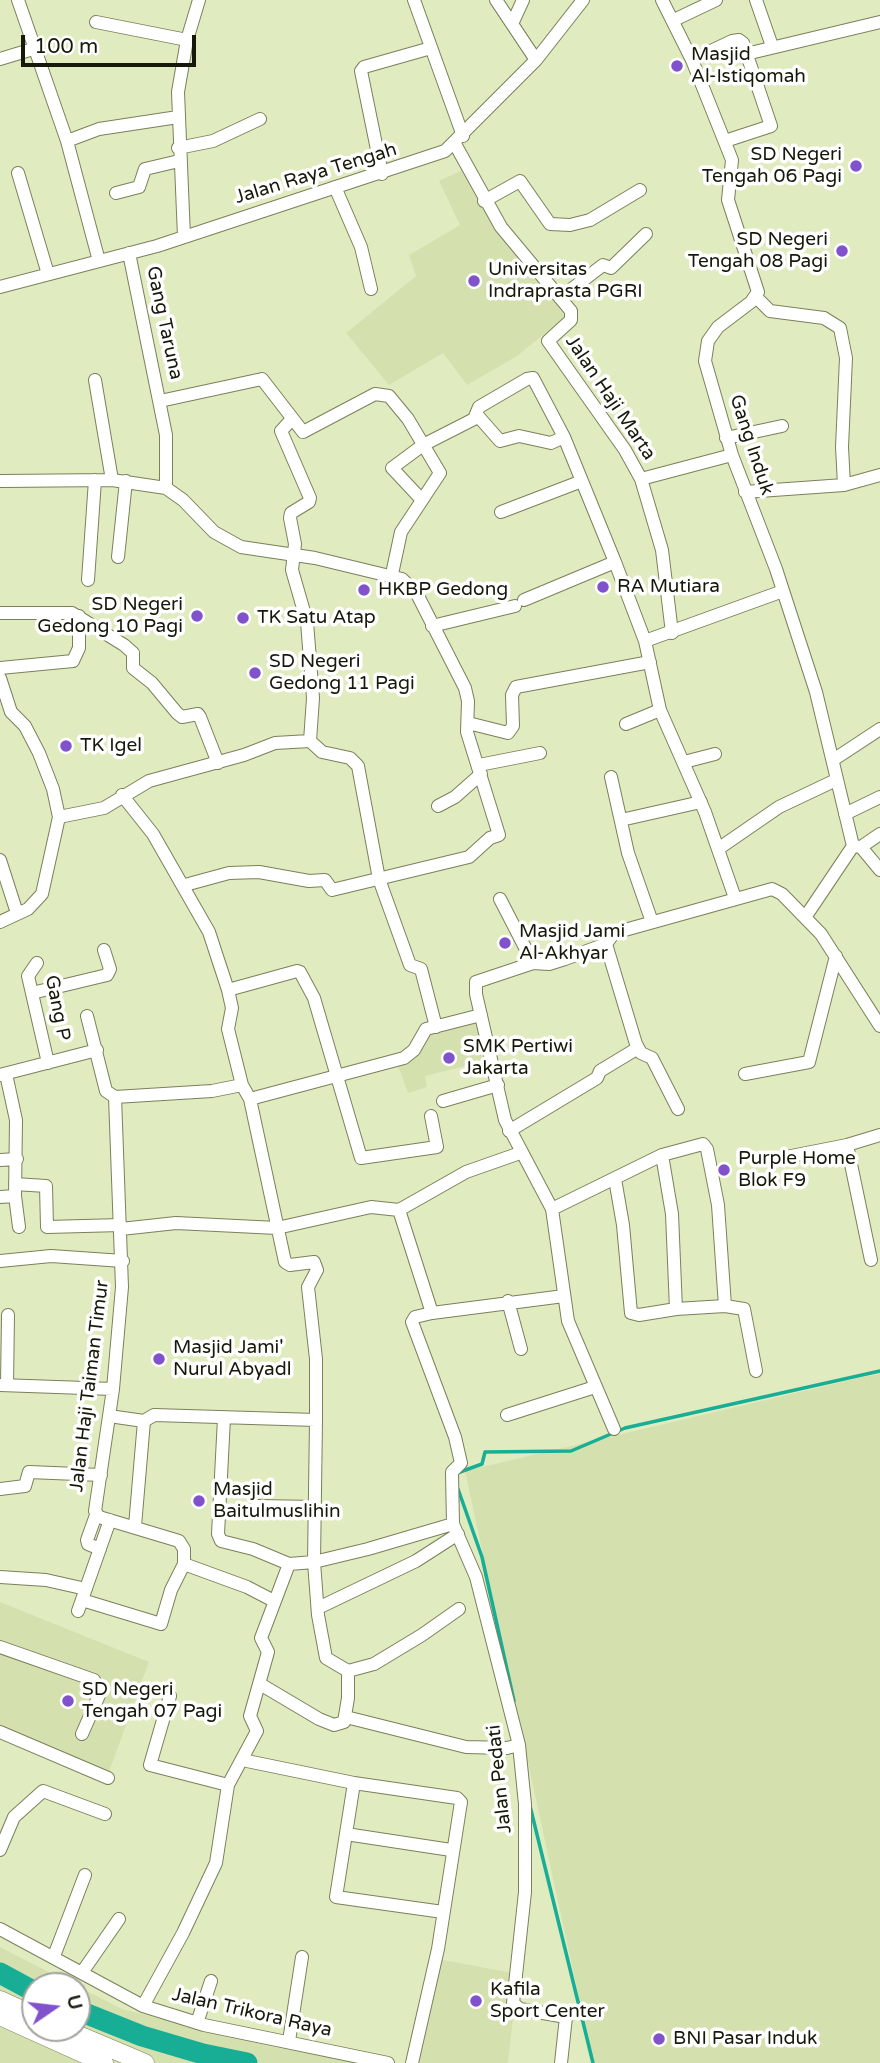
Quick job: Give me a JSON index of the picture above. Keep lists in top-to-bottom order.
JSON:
{
  "streets": {
    "street": [
      "Jalan Raya Tengah",
      "Gang Taruna",
      "Jalan Haji Marta",
      "Gang Induk",
      "Gang P",
      "Jalan Haji Taiman Timur",
      "Jalan Pedati",
      "Jalan Trikora Raya"
    ]
  },
  "crossings": [
    ["Jalan Raya Tengah", "Gang Taruna"]
  ],
  "places": [
    "Masjid Al-Istiqomah",
    "SD Negeri Tengah 06 Pagi",
    "SD Negeri Tengah 08 Pagi",
    "Universitas Indraprasta PGRI",
    "RA Mutiara",
    "HKBP Gedong",
    "SD Negeri Gedong 10 Pagi",
    "TK Satu Atap",
    "SD Negeri Gedong 11 Pagi",
    "TK Igel",
    "Masjid Jami Al-Akhyar",
    "SMK Pertiwi Jakarta",
    "Purple Home Blok F9",
    "Masjid Jami' Nurul Abyadl",
    "Masjid Baitulmuslihin",
    "SD Negeri Tengah 07 Pagi",
    "Kafila Sport Center",
    "BNI Pasar Induk"
  ],
  "scale_bar": "100 m",
  "north": "right"
}
